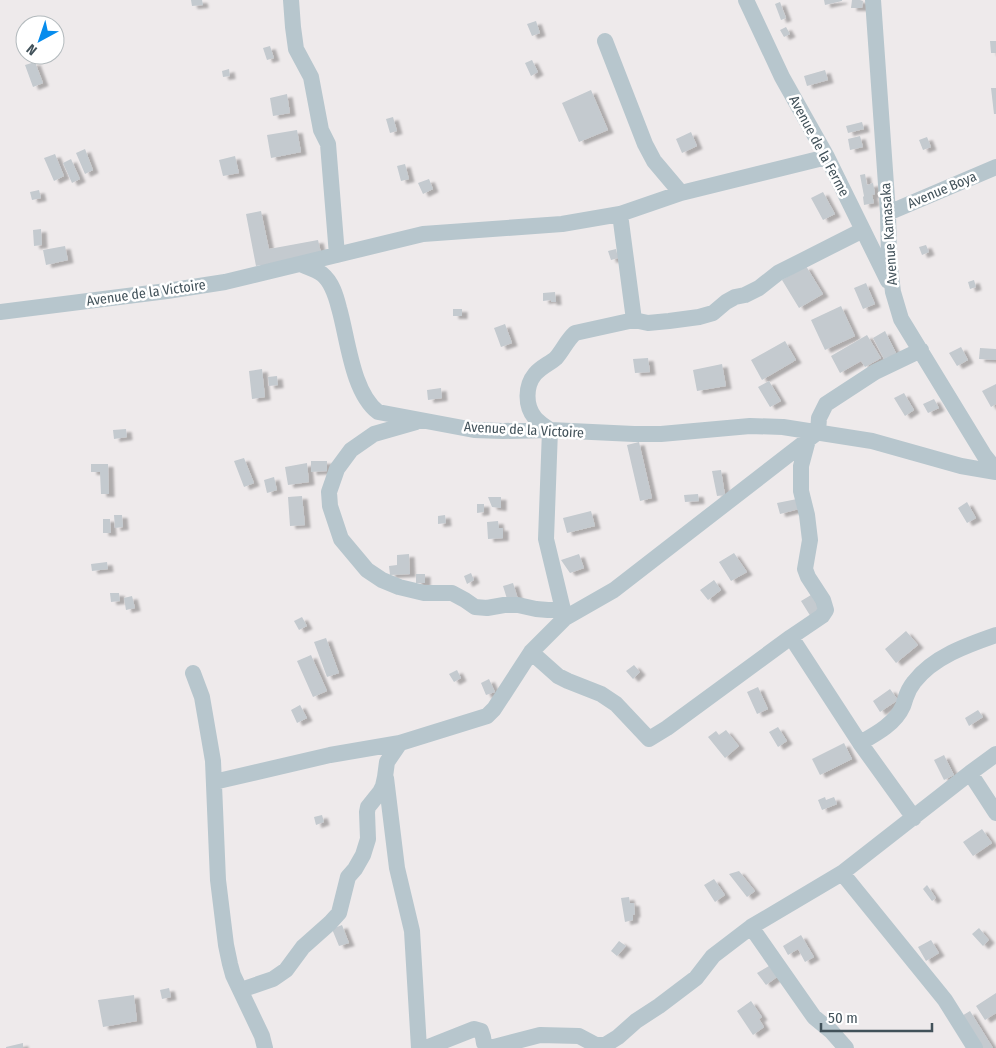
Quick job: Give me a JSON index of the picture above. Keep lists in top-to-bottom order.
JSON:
{
  "streets": {
    "street": [
      "Avenue de la Ferme",
      "Avenue Boya",
      "Avenue Kamasaka",
      "Avenue de la Victoire"
    ]
  },
  "crossings": [
    ["Avenue de la Ferme", "Avenue Kamasaka"],
    ["Avenue Boya", "Avenue Kamasaka"],
    ["Avenue Kamasaka", "Avenue de la Victoire"]
  ],
  "scale_bar": "50 m",
  "north": "bottom left"
}
